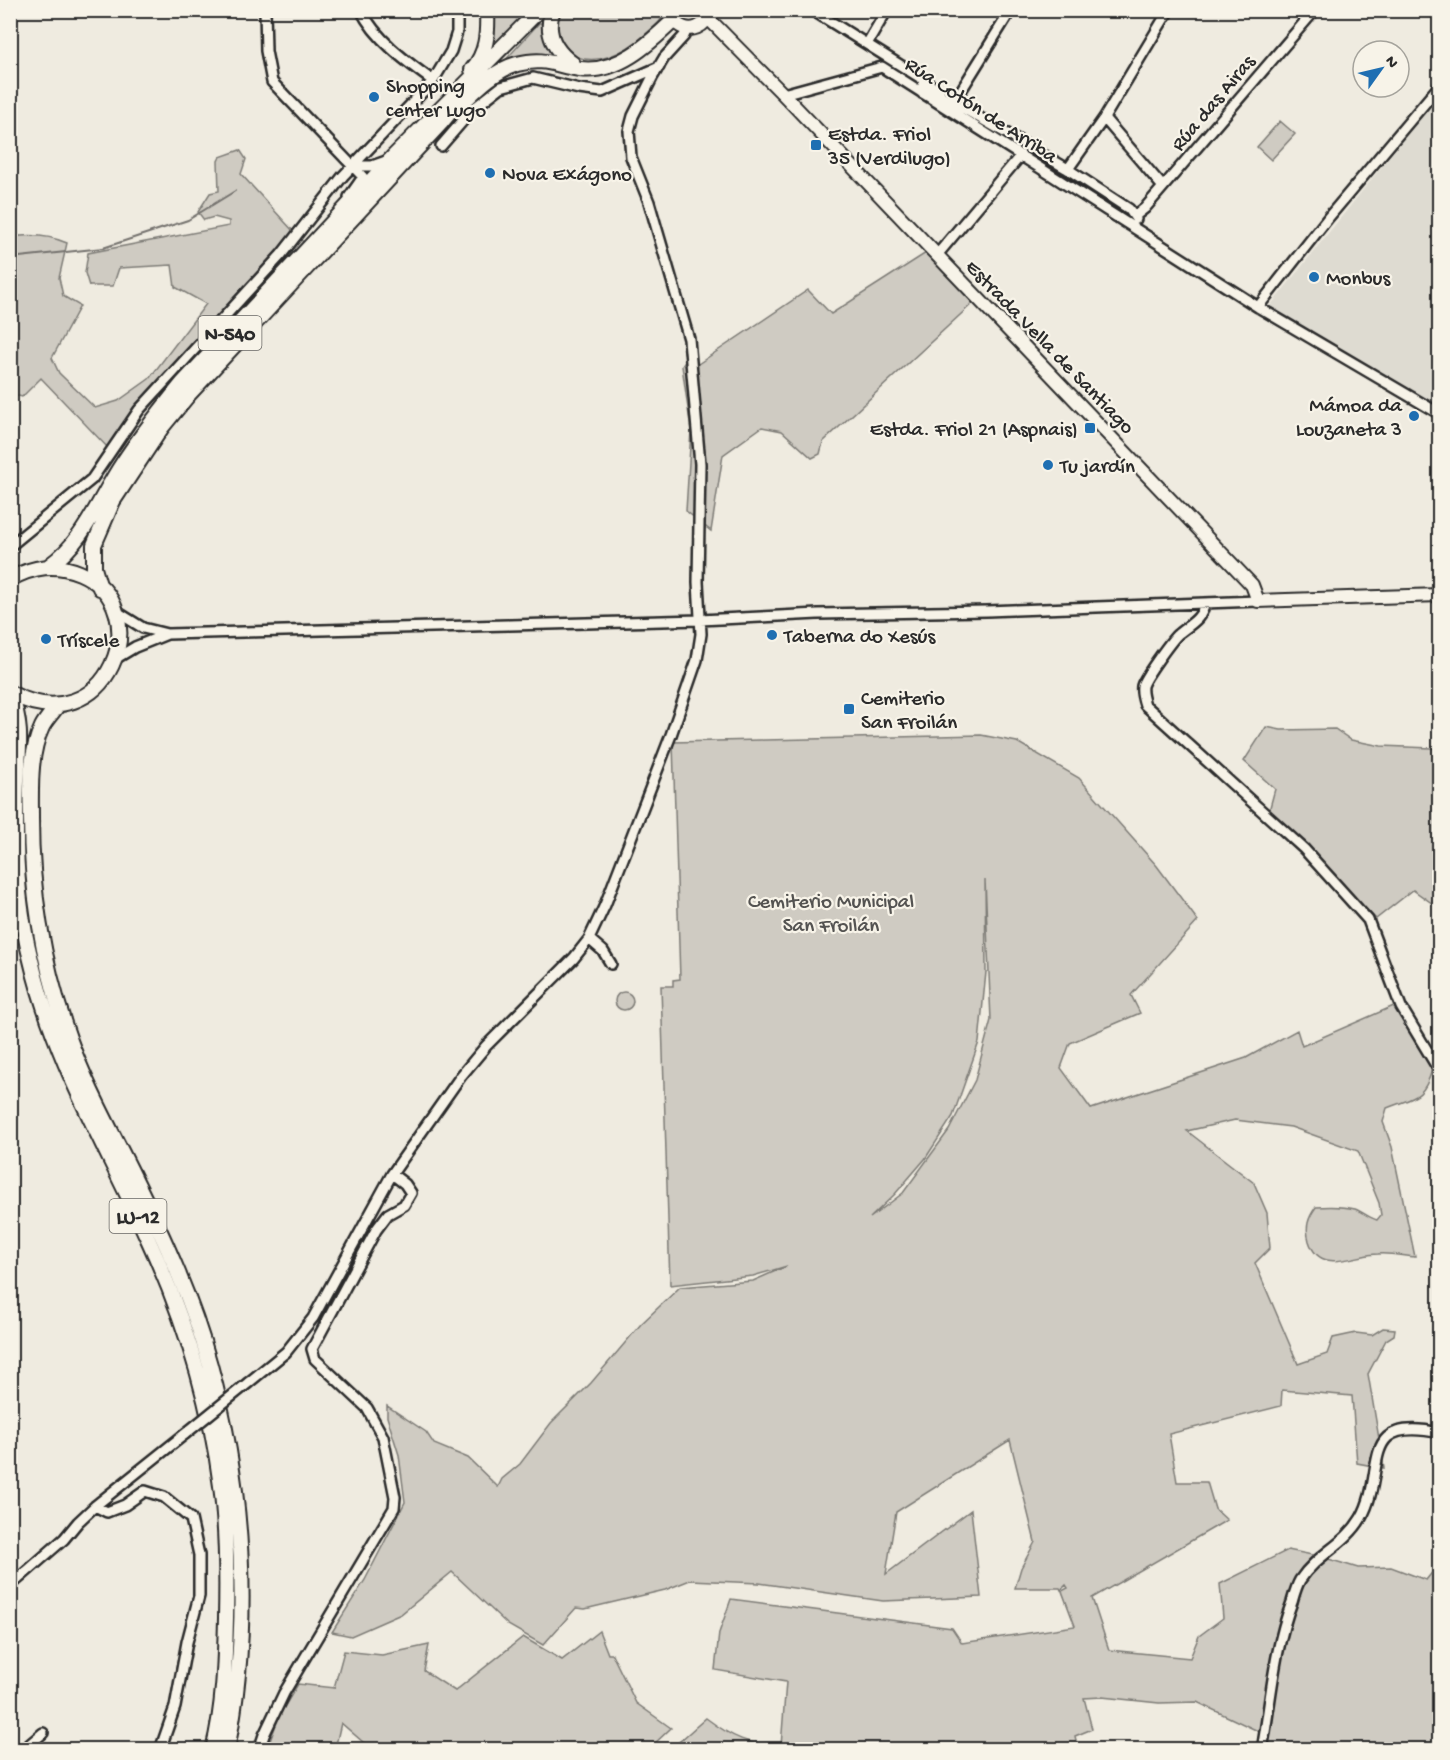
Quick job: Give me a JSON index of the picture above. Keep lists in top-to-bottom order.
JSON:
{
  "streets": {
    "highway": ["N-540", "LU-12"],
    "main road": ["Estrada Vella de Santiago"],
    "street": ["Rúa das Airas", "Rúa Cotón de Arriba"]
  },
  "crossings": [
    ["Rúa Cotón de Arriba", "Estrada Vella de Santiago"],
    ["N-540", "LU-12"]
  ],
  "parks": ["Cemiterio Municipal San Froilán"],
  "places": {
    "other": [
      "Shopping center Lugo",
      "Nova Exágono",
      "Monbus",
      "Mámoa da Louzaneta 3",
      "Tu jardín",
      "Taberna do Xesús",
      "Tríscele"
    ],
    "transit": ["Estda. Friol 35 (Verdilugo)", "Estda. Friol 21 (Aspnais)", "Cemiterio San Froilán"]
  },
  "north": "top right"
}
